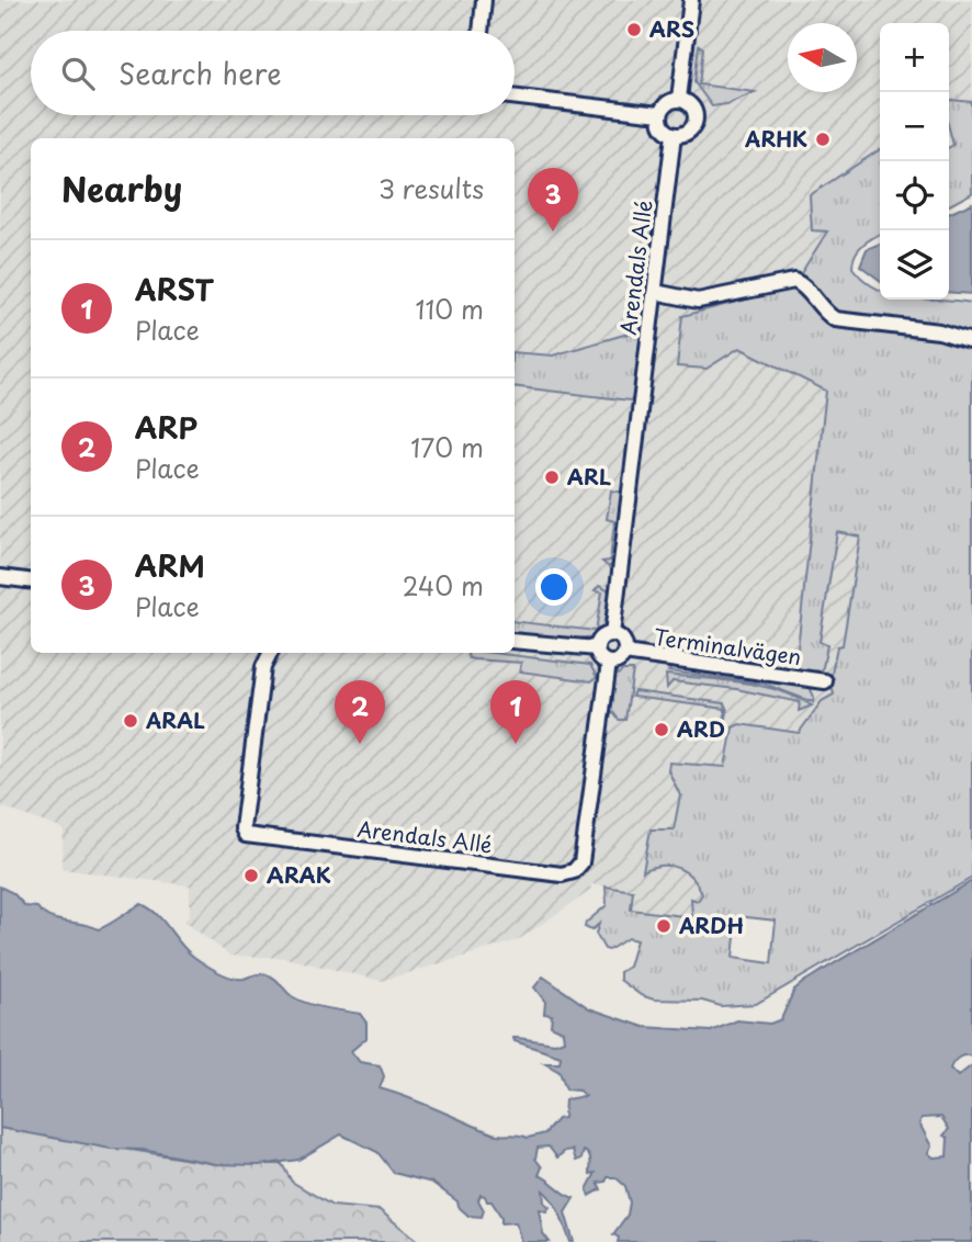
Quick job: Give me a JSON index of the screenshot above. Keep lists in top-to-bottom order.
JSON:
{
  "streets": {
    "street": ["Arendals Allé", "Terminalvägen"]
  },
  "crossings": [
    ["Arendals Allé", "Terminalvägen"]
  ],
  "places": [
    "ARS",
    "ARHK",
    "ARL",
    "ARAL",
    "ARD",
    "ARAK",
    "ARDH"
  ],
  "north": "left",
  "page": {
    "map_buttons": ["+", "−"],
    "search": "Search here",
    "heading": ["Nearby", "3 results"],
    "pins": ["3", "1", "2"],
    "list": [
      {
        "mark": "1",
        "name": "ARST",
        "note": "Place",
        "value": "110 m"
      },
      {
        "mark": "2",
        "name": "ARP",
        "note": "Place",
        "value": "170 m"
      },
      {
        "mark": "3",
        "name": "ARM",
        "note": "Place",
        "value": "240 m"
      }
    ]
  }
}
